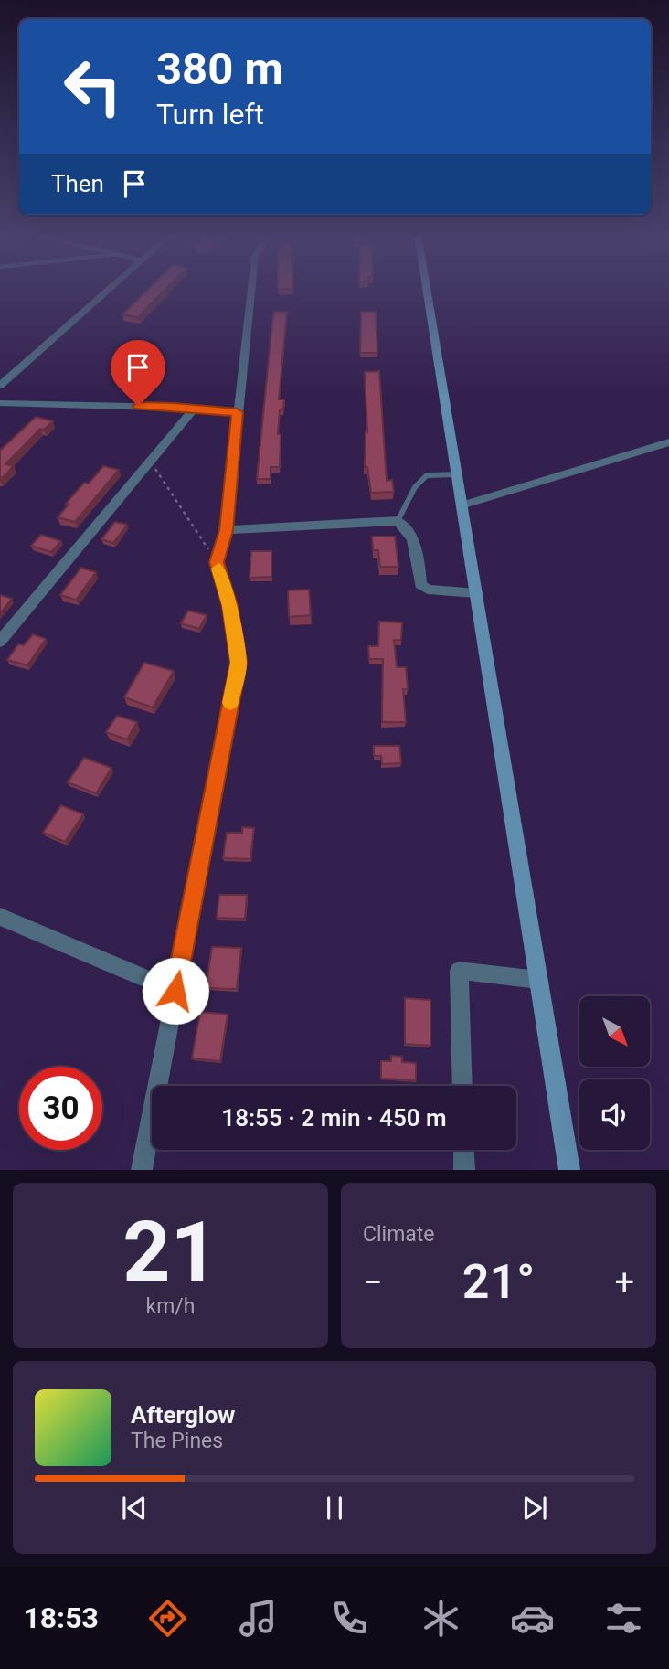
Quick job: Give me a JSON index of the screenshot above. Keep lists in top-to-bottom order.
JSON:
{
  "north": "bottom right",
  "page": {
    "turn": ["380 m", "Turn left"],
    "then": "Then",
    "limit": "30",
    "trip": "18:55 · 2 min · 450 m",
    "tile": [
      ["21", "km/h"],
      "Climate"
    ],
    "heat": ["−", "21°", "+"],
    "song": ["Afterglow", "The Pines"],
    "tabs": "18:53"
  }
}
